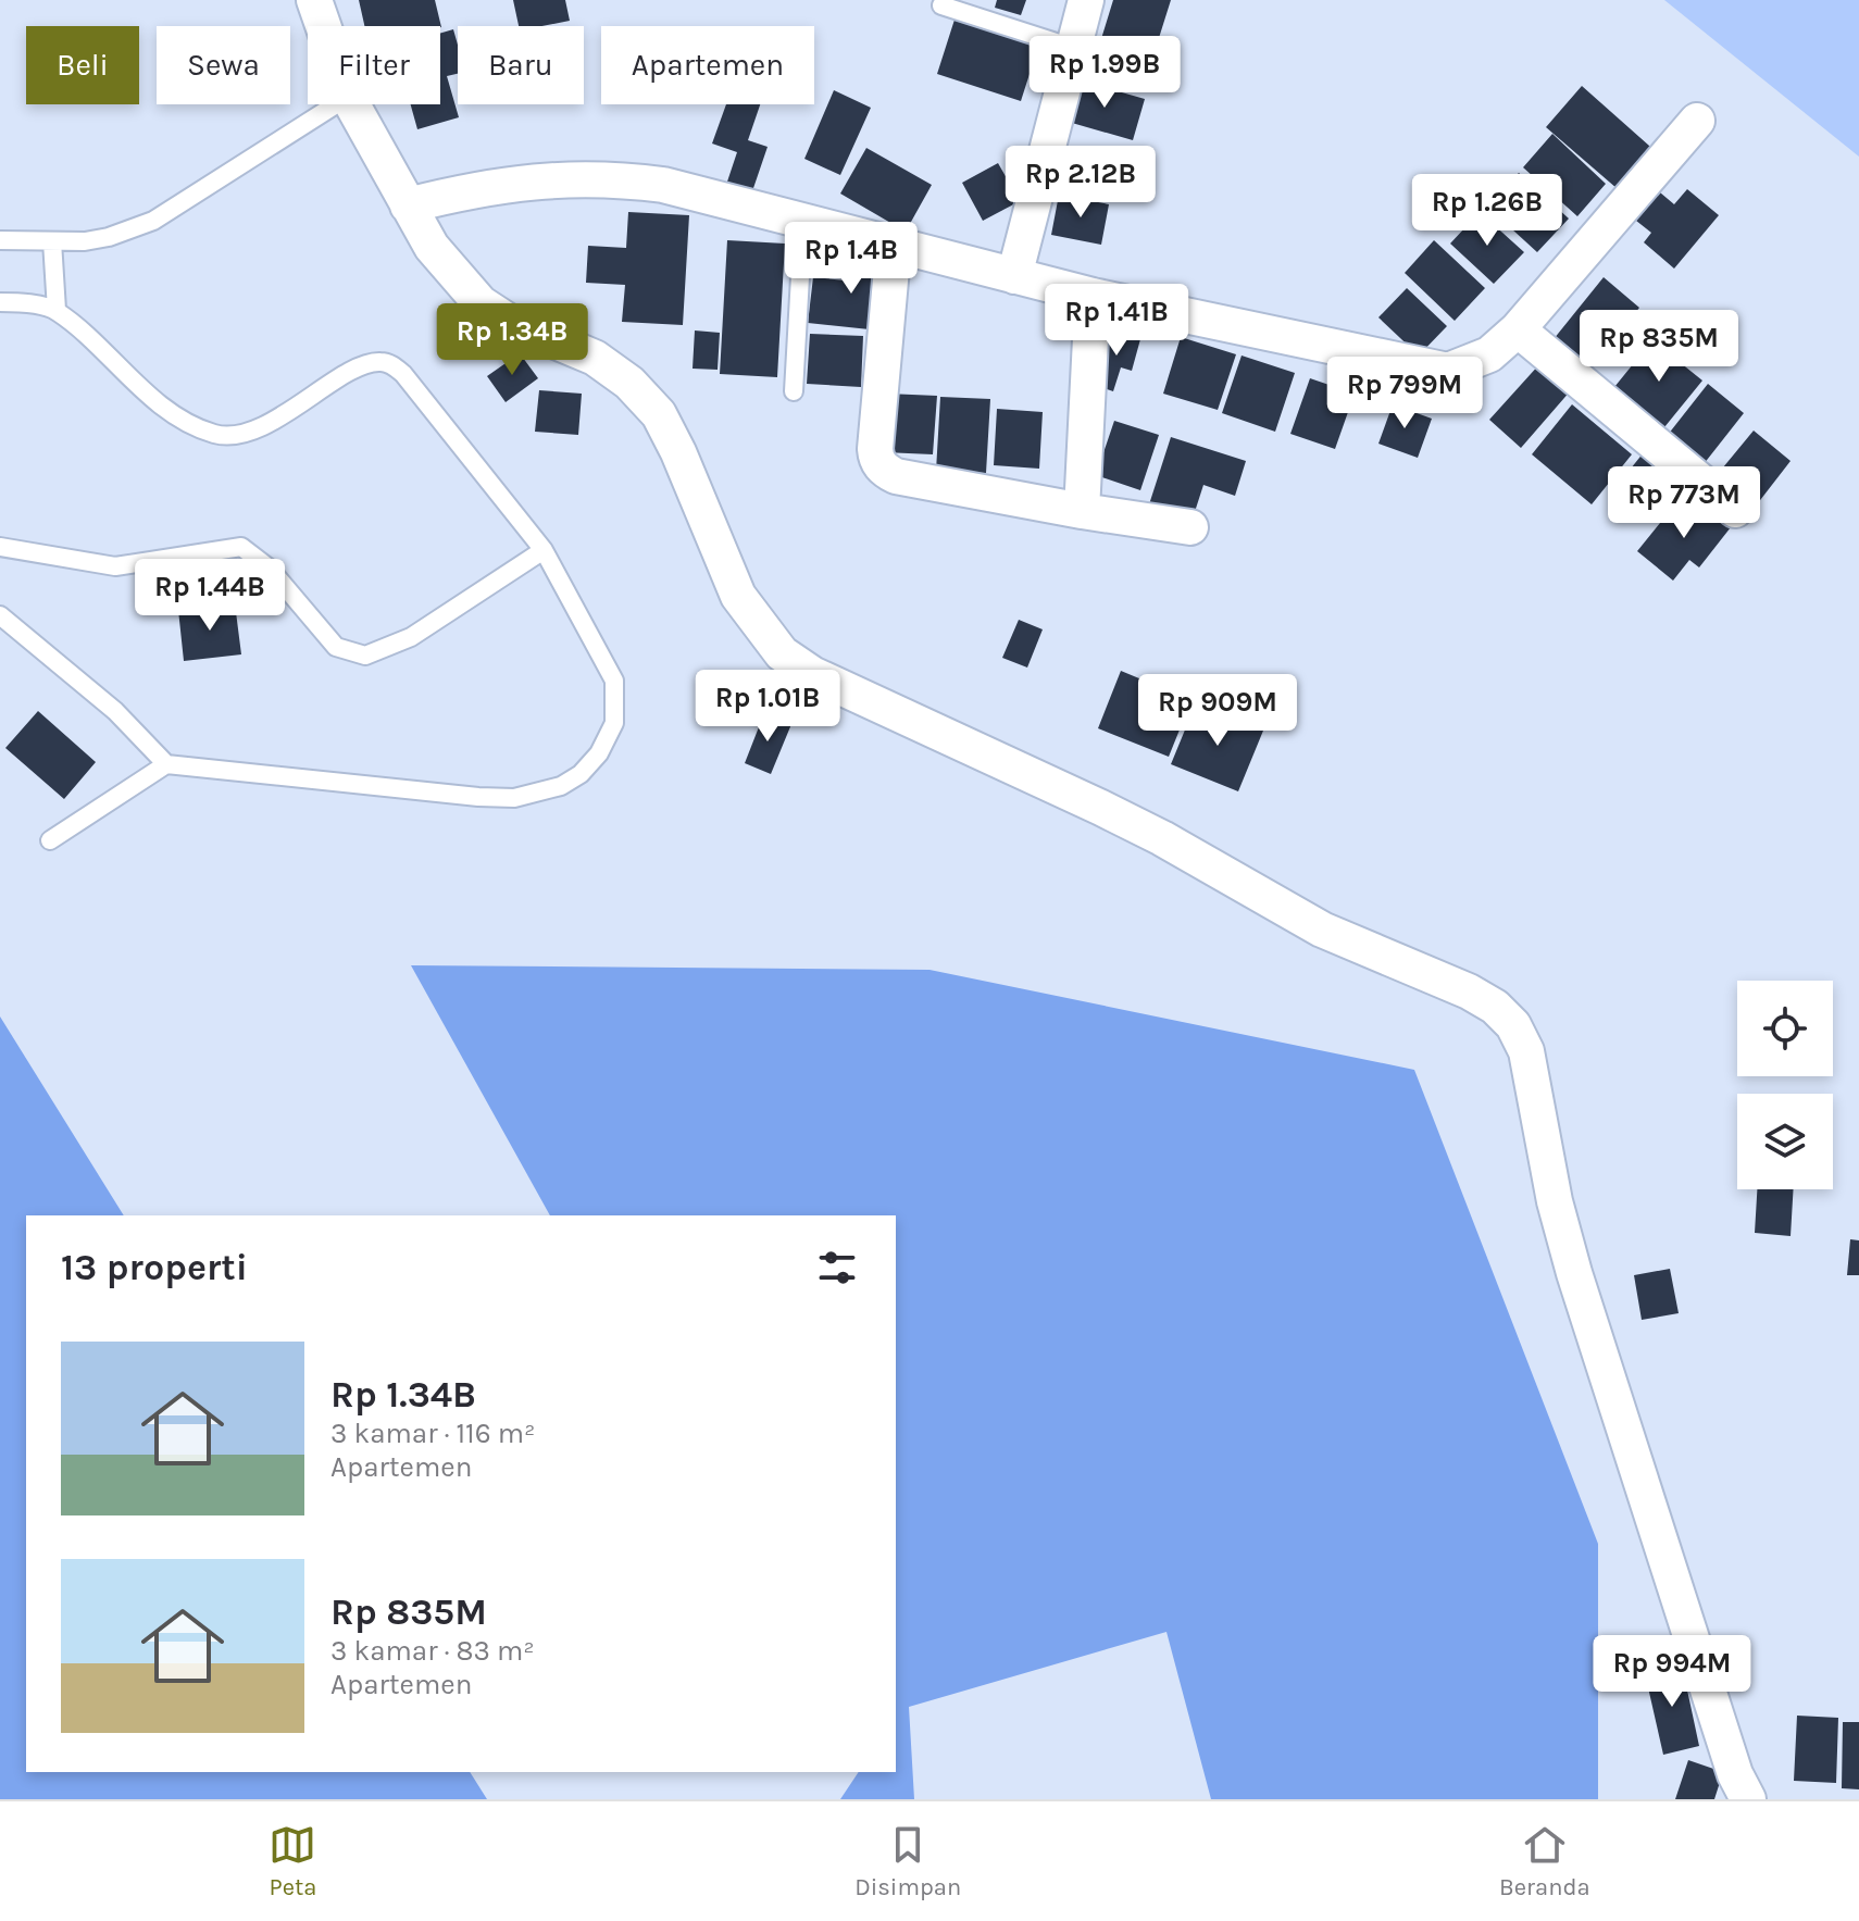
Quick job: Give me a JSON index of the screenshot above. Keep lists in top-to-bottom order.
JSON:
{
  "page": {
    "chip": [
      "Beli",
      "Sewa",
      "Filter",
      "Baru",
      "Apartemen"
    ],
    "price": [
      "Rp 1.99B",
      "Rp 2.12B",
      "Rp 1.26B",
      "Rp 1.4B",
      "Rp 1.41B",
      "Rp 1.34B",
      "Rp 835M",
      "Rp 799M",
      "Rp 773M",
      "Rp 1.44B",
      "Rp 1.01B",
      "Rp 909M",
      "Rp 994M"
    ],
    "heading": "13 properti",
    "list": [
      {
        "name": "Rp 1.34B",
        "note": "3 kamar · 116 m² · Apartemen"
      },
      {
        "name": "Rp 835M",
        "note": "3 kamar · 83 m² · Apartemen"
      }
    ],
    "tabs": ["Peta", "Disimpan", "Beranda"]
  }
}
